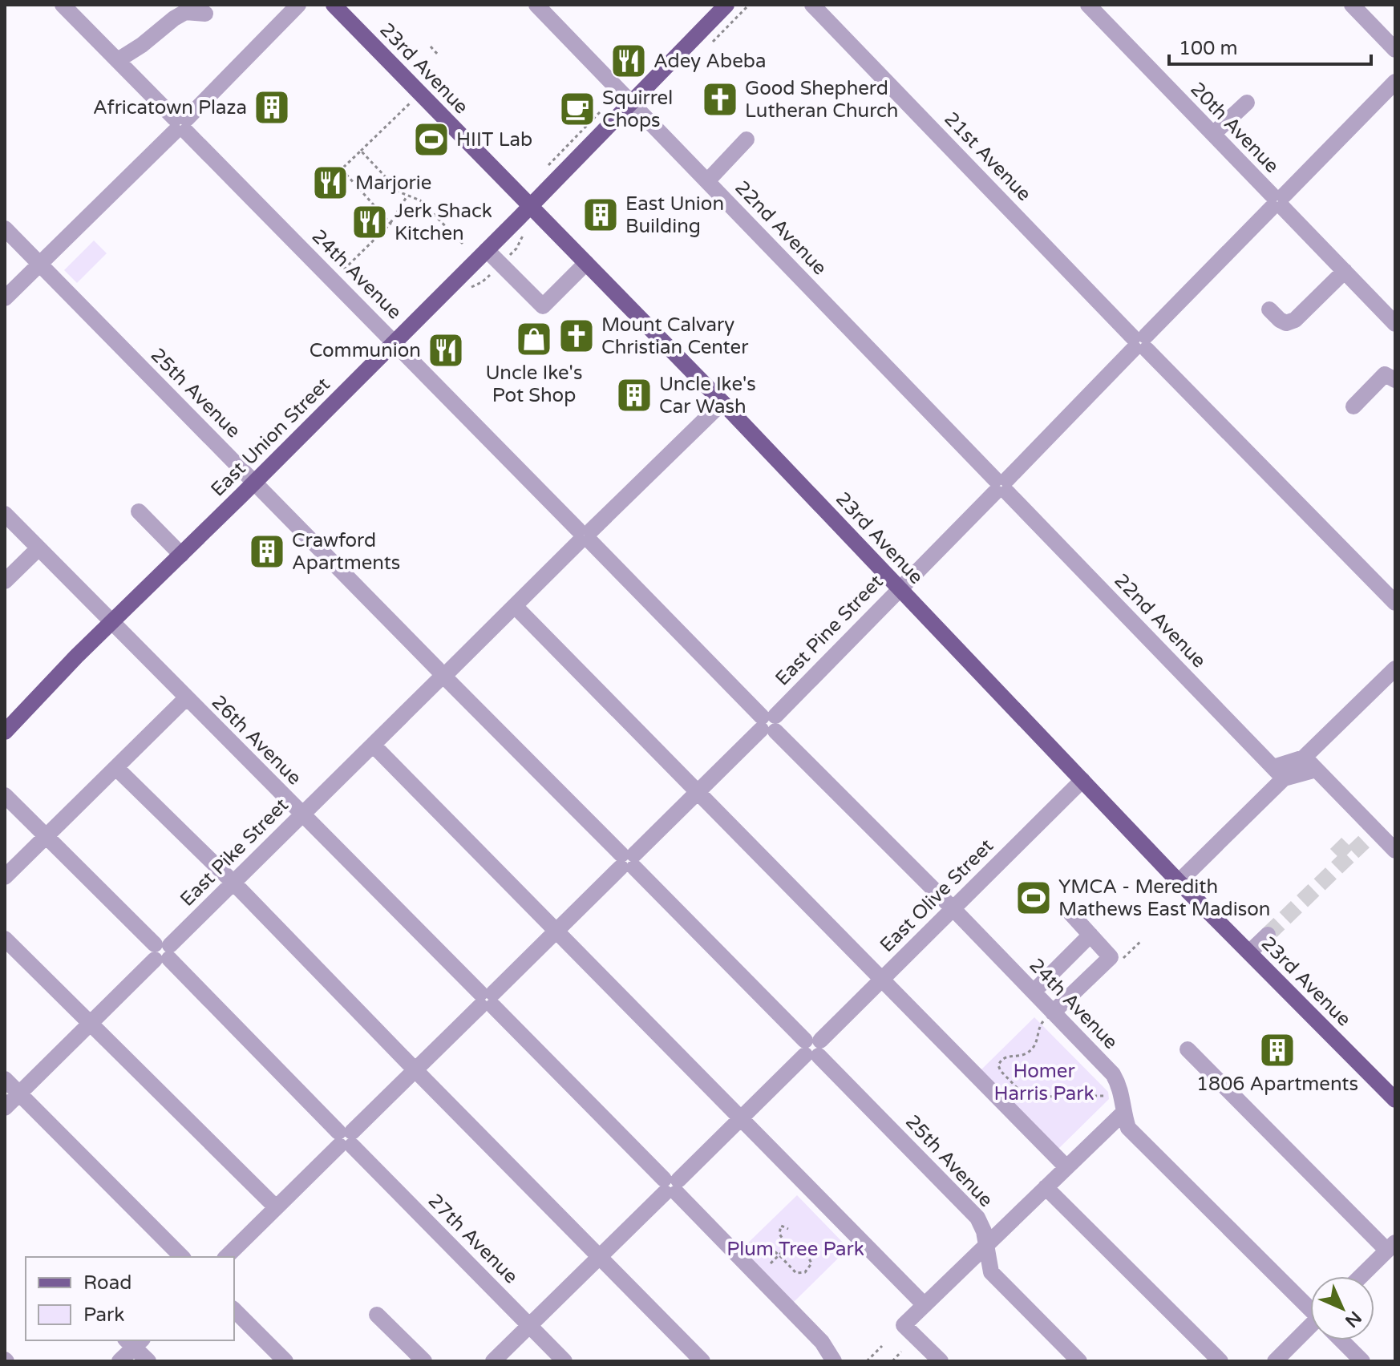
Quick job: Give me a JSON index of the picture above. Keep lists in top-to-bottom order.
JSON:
{
  "streets": {
    "main road": ["23rd Avenue", "East Union Street"],
    "street": [
      "20th Avenue",
      "21st Avenue",
      "22nd Avenue",
      "24th Avenue",
      "25th Avenue",
      "East Pine Street",
      "26th Avenue",
      "East Pike Street",
      "East Olive Street",
      "27th Avenue"
    ]
  },
  "crossings": [
    ["23rd Avenue", "East Union Street"],
    ["23rd Avenue", "East Pine Street"],
    ["23rd Avenue", "East Pike Street"],
    ["23rd Avenue", "East Olive Street"],
    ["20th Avenue", "East Pine Street"],
    ["21st Avenue", "East Pine Street"],
    ["22nd Avenue", "East Union Street"],
    ["22nd Avenue", "East Pine Street"],
    ["24th Avenue", "East Union Street"],
    ["24th Avenue", "East Pine Street"],
    ["24th Avenue", "East Pike Street"],
    ["24th Avenue", "East Olive Street"],
    ["25th Avenue", "East Union Street"],
    ["25th Avenue", "East Pine Street"],
    ["25th Avenue", "East Pike Street"],
    ["25th Avenue", "East Olive Street"],
    ["East Union Street", "26th Avenue"],
    ["East Pine Street", "26th Avenue"],
    ["East Pine Street", "27th Avenue"],
    ["26th Avenue", "East Pike Street"],
    ["26th Avenue", "East Olive Street"],
    ["East Pike Street", "27th Avenue"],
    ["East Olive Street", "27th Avenue"]
  ],
  "parks": ["Homer Harris Park", "Plum Tree Park"],
  "places": {
    "restaurant": [
      "Adey Abeba",
      "Marjorie",
      "Jerk Shack Kitchen",
      "Communion"
    ],
    "church": ["Good Shepherd Lutheran Church", "Mount Calvary Christian Center"],
    "building": [
      "Africatown Plaza",
      "East Union Building",
      "Uncle Ike's Car Wash",
      "Crawford Apartments",
      "1806 Apartments"
    ],
    "cafe": ["Squirrel Chops"],
    "sports": ["HIIT Lab", "YMCA - Meredith Mathews East Madison"],
    "shop": ["Uncle Ike's Pot Shop"]
  },
  "legend": ["Road", "Park"],
  "scale_bar": "100 m",
  "north": "bottom right"
}
